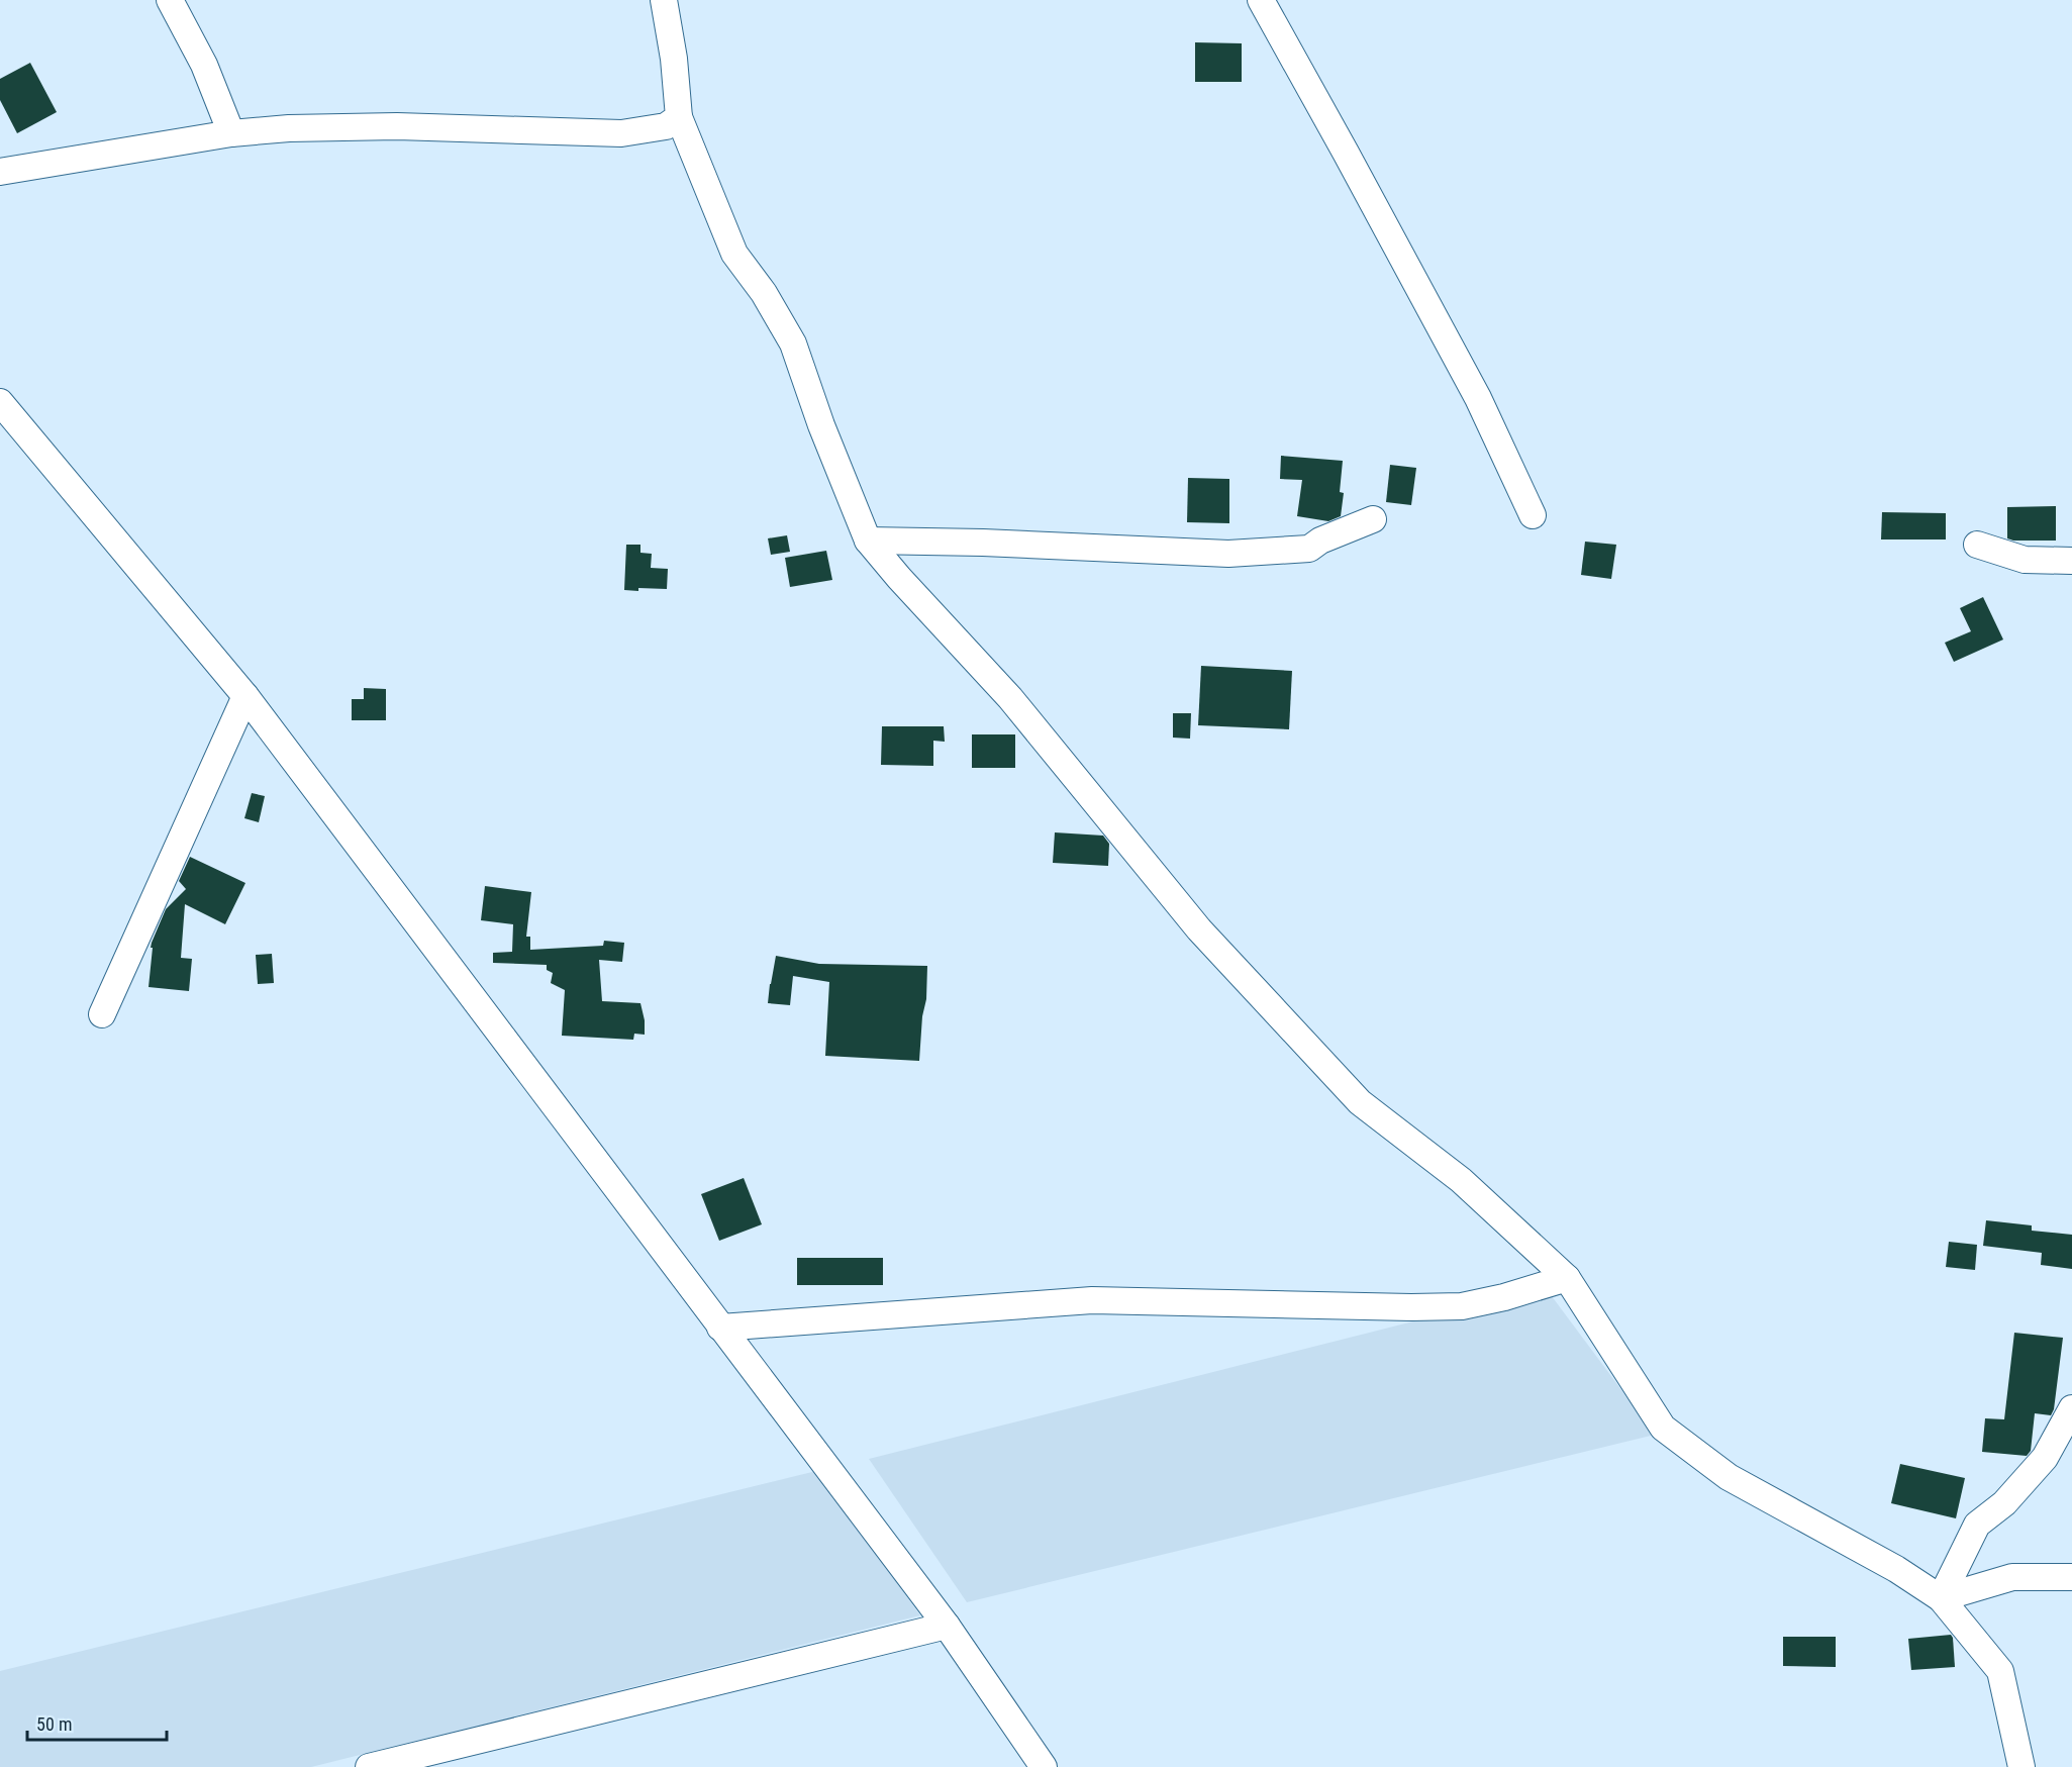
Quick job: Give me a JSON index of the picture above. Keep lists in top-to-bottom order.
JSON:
{
  "scale_bar": "50 m"
}
